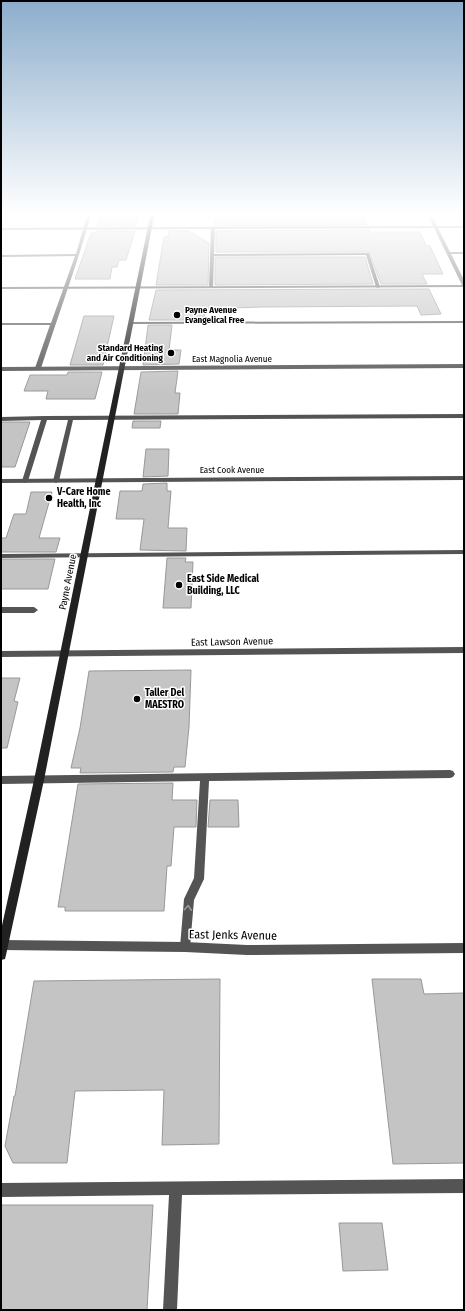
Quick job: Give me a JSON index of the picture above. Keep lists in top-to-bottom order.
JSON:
{
  "streets": {
    "street": [
      "East Magnolia Avenue",
      "East Cook Avenue",
      "Payne Avenue",
      "East Lawson Avenue",
      "East Jenks Avenue"
    ]
  },
  "crossings": [
    ["East Magnolia Avenue", "Payne Avenue"],
    ["East Cook Avenue", "Payne Avenue"],
    ["Payne Avenue", "East Lawson Avenue"],
    ["Payne Avenue", "East Jenks Avenue"]
  ],
  "places": [
    "Payne Avenue Evangelical Free",
    "Standard Heating and Air Conditioning",
    "V-Care Home Health, Inc",
    "East Side Medical Building, LLC",
    "Taller Del MAESTRO"
  ]
}
